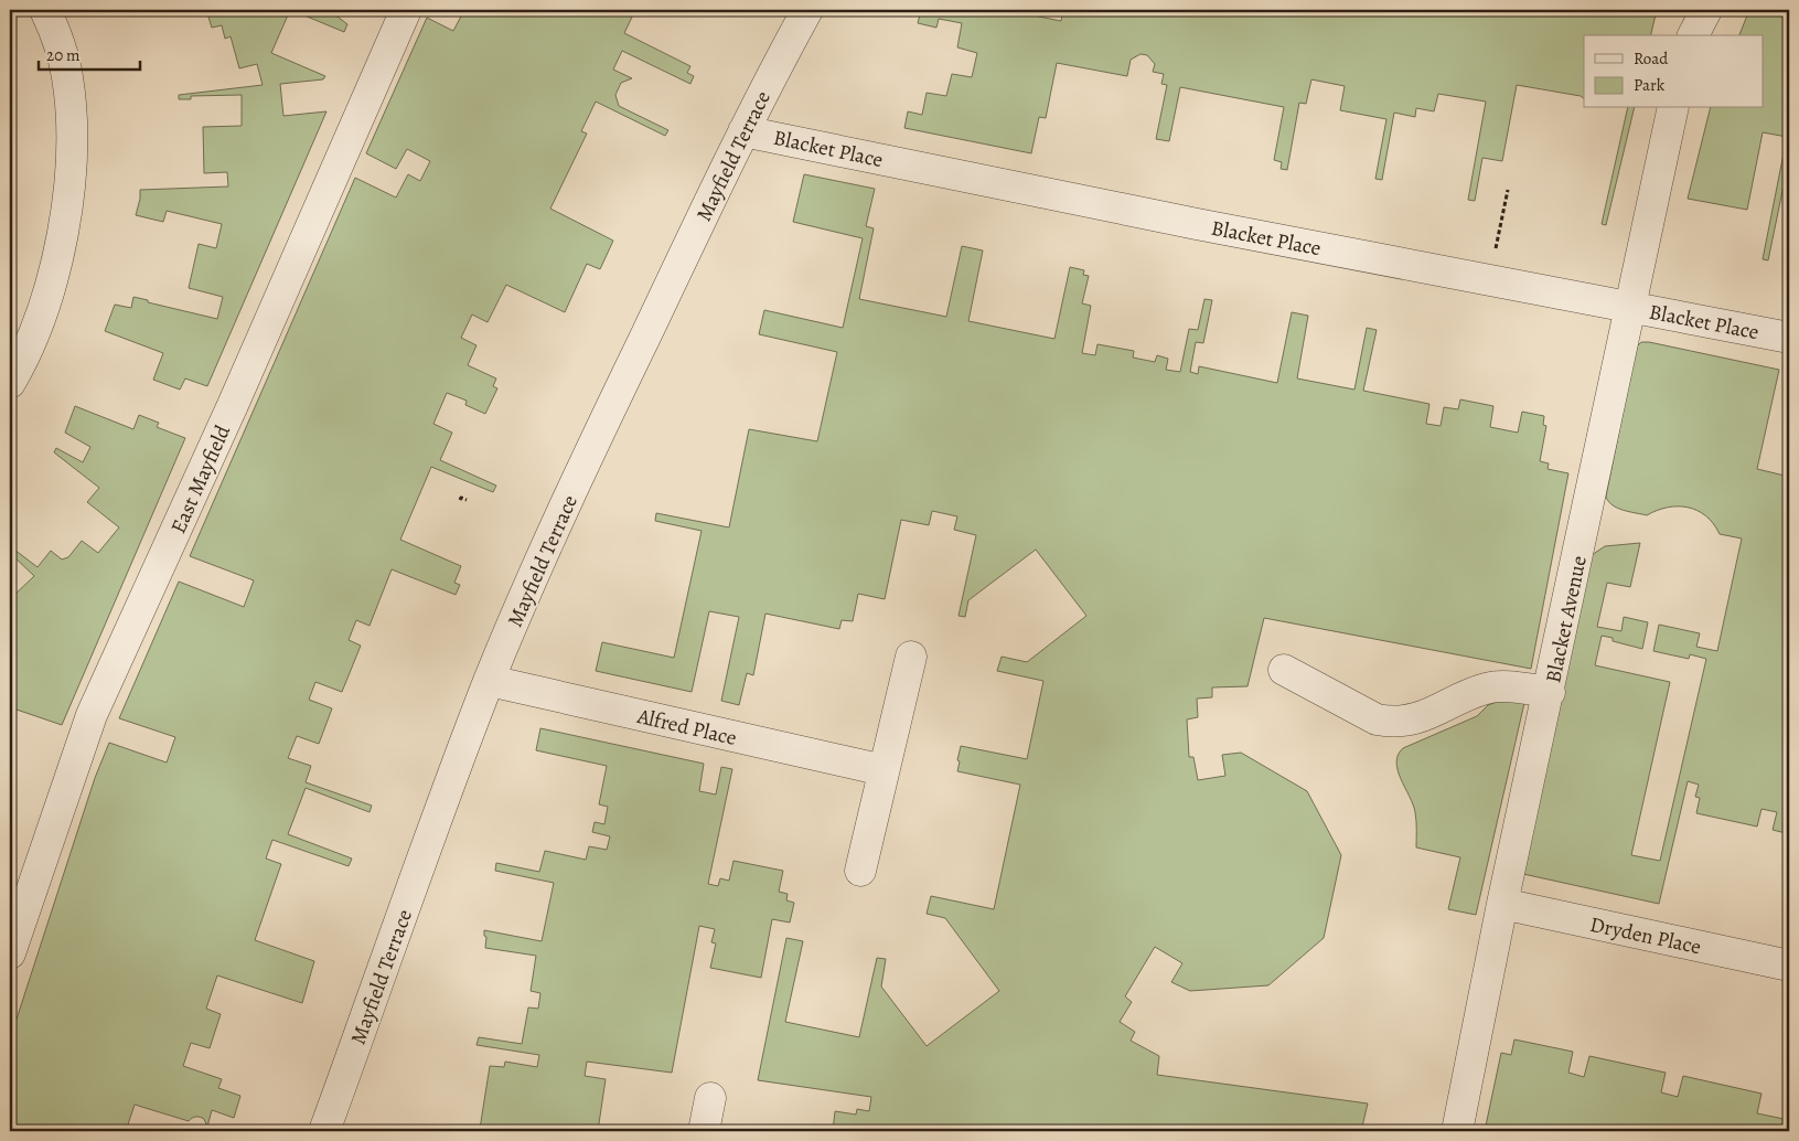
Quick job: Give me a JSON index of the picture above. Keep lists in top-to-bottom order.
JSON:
{
  "streets": {
    "street": [
      "Blacket Place",
      "Mayfield Terrace",
      "East Mayfield",
      "Blacket Avenue",
      "Alfred Place",
      "Dryden Place"
    ]
  },
  "crossings": [
    ["Blacket Place", "Mayfield Terrace"],
    ["Blacket Place", "Blacket Avenue"],
    ["Mayfield Terrace", "Alfred Place"],
    ["Blacket Avenue", "Dryden Place"]
  ],
  "legend": ["Road", "Park"],
  "scale_bar": "20 m"
}
